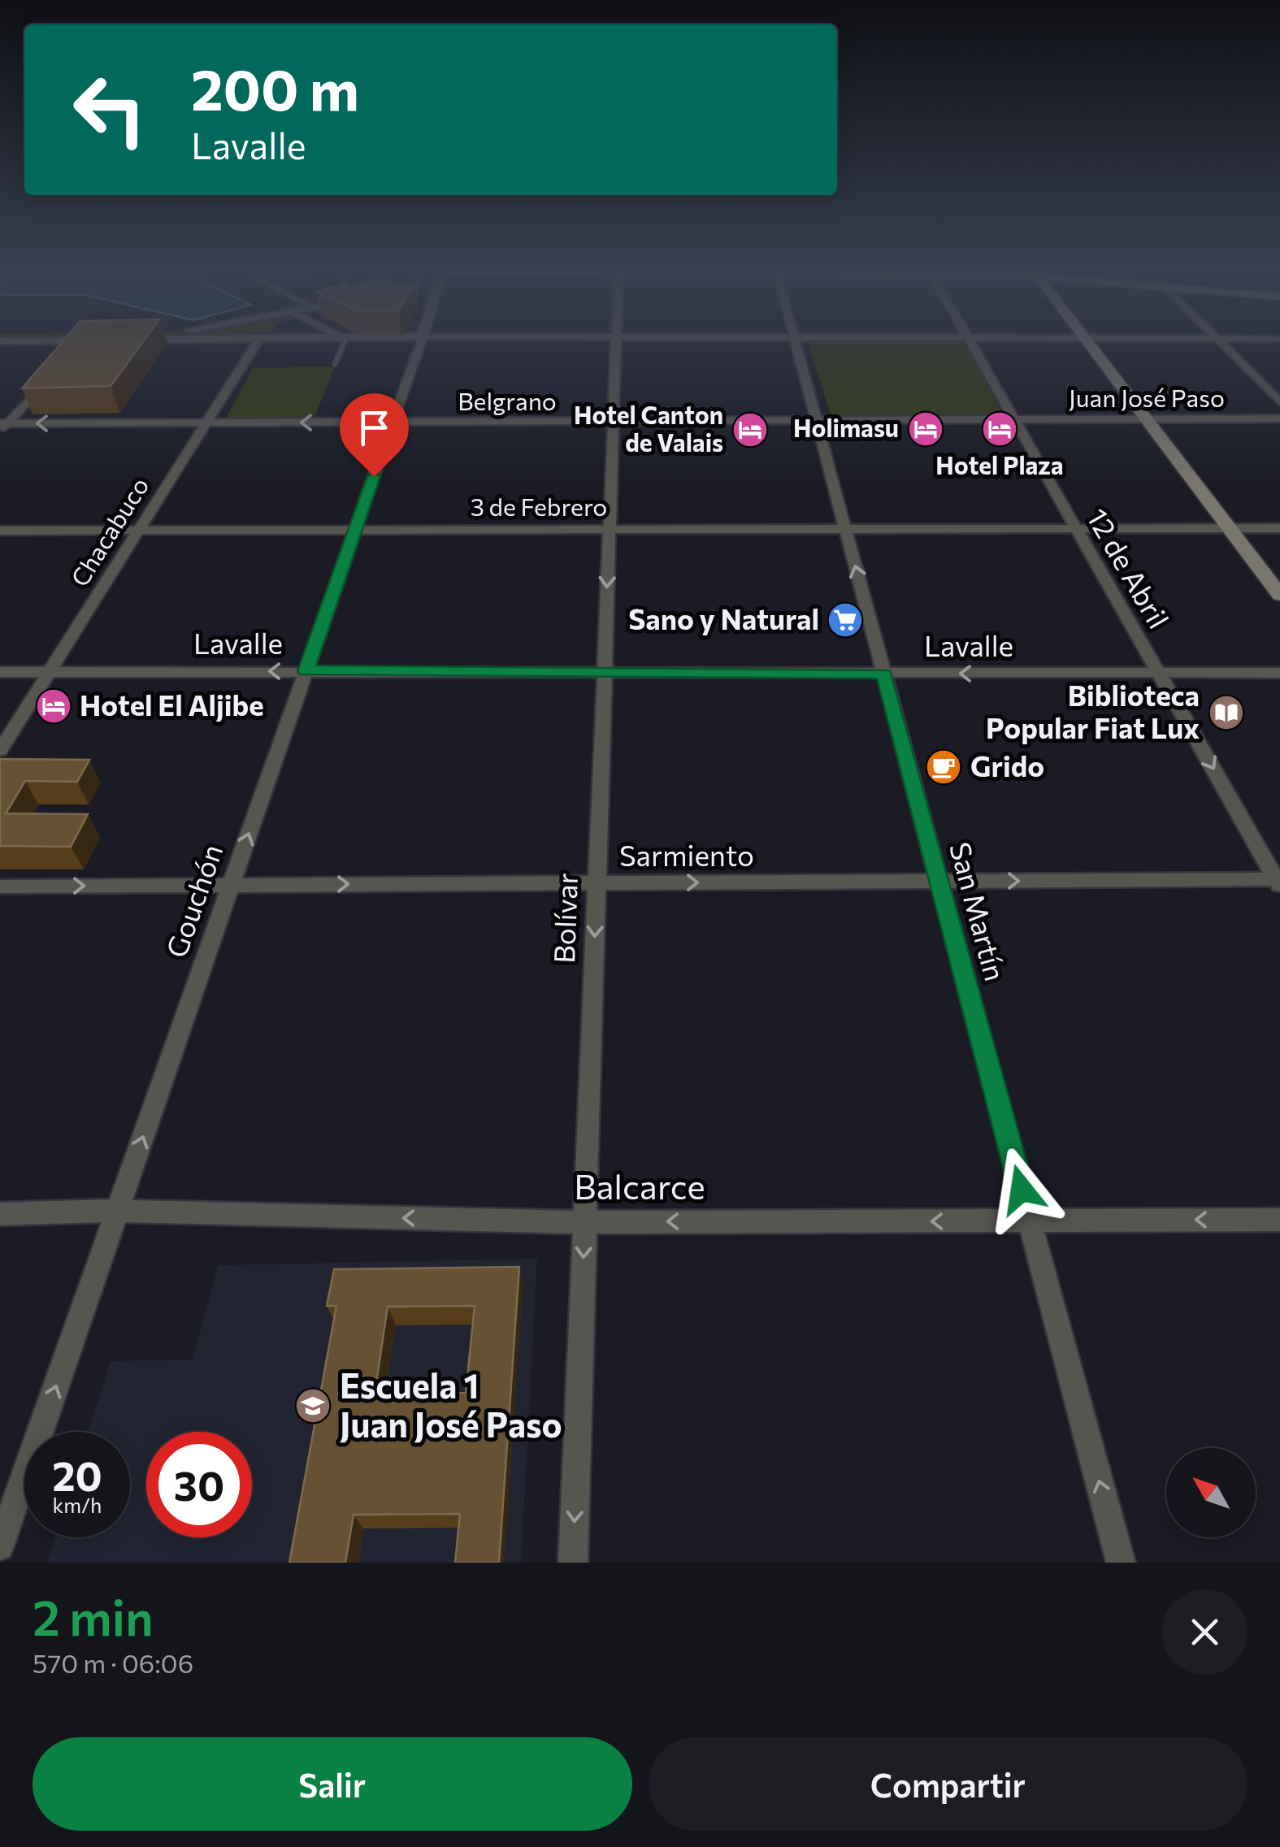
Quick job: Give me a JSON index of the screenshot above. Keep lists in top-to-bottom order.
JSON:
{
  "streets": {
    "street": [
      "Juan José Paso",
      "Belgrano",
      "3 de Febrero",
      "Chacabuco",
      "12 de Abril",
      "Lavalle",
      "Sarmiento",
      "Gouchón",
      "San Martín",
      "Bolívar",
      "Balcarce"
    ]
  },
  "crossings": [
    ["Juan José Paso", "Belgrano"],
    ["Juan José Paso", "12 de Abril"],
    ["Belgrano", "Chacabuco"],
    ["Belgrano", "12 de Abril"],
    ["Belgrano", "Gouchón"],
    ["Belgrano", "San Martín"],
    ["Belgrano", "Bolívar"],
    ["3 de Febrero", "Chacabuco"],
    ["3 de Febrero", "12 de Abril"],
    ["3 de Febrero", "Gouchón"],
    ["3 de Febrero", "San Martín"],
    ["3 de Febrero", "Bolívar"],
    ["Chacabuco", "Lavalle"],
    ["12 de Abril", "Lavalle"],
    ["12 de Abril", "Sarmiento"],
    ["Lavalle", "Gouchón"],
    ["Lavalle", "San Martín"],
    ["Lavalle", "Bolívar"],
    ["Sarmiento", "Gouchón"],
    ["Sarmiento", "San Martín"],
    ["Sarmiento", "Bolívar"],
    ["Gouchón", "Balcarce"],
    ["San Martín", "Balcarce"],
    ["Bolívar", "Balcarce"]
  ],
  "one_way": [
    "Belgrano",
    "12 de Abril",
    "Lavalle",
    "Sarmiento",
    "Gouchón",
    "San Martín",
    "Bolívar",
    "Balcarce"
  ],
  "places": {
    "hotel": [
      "Holimasu",
      "Hotel Plaza",
      "Hotel Canton de Valais",
      "Hotel El Aljibe"
    ],
    "supermarket": ["Sano y Natural"],
    "library": ["Biblioteca Popular Fiat Lux"],
    "cafe": ["Grido"],
    "school or university": ["Escuela 1 Juan José Paso"]
  },
  "north": "top left",
  "page": {
    "turn": ["200 m", "Lavalle"],
    "speed": "20 km/h",
    "limit": "30",
    "heading": ["2 min", "570 m · 06:06"],
    "buttons": ["Salir", "Compartir"]
  }
}
